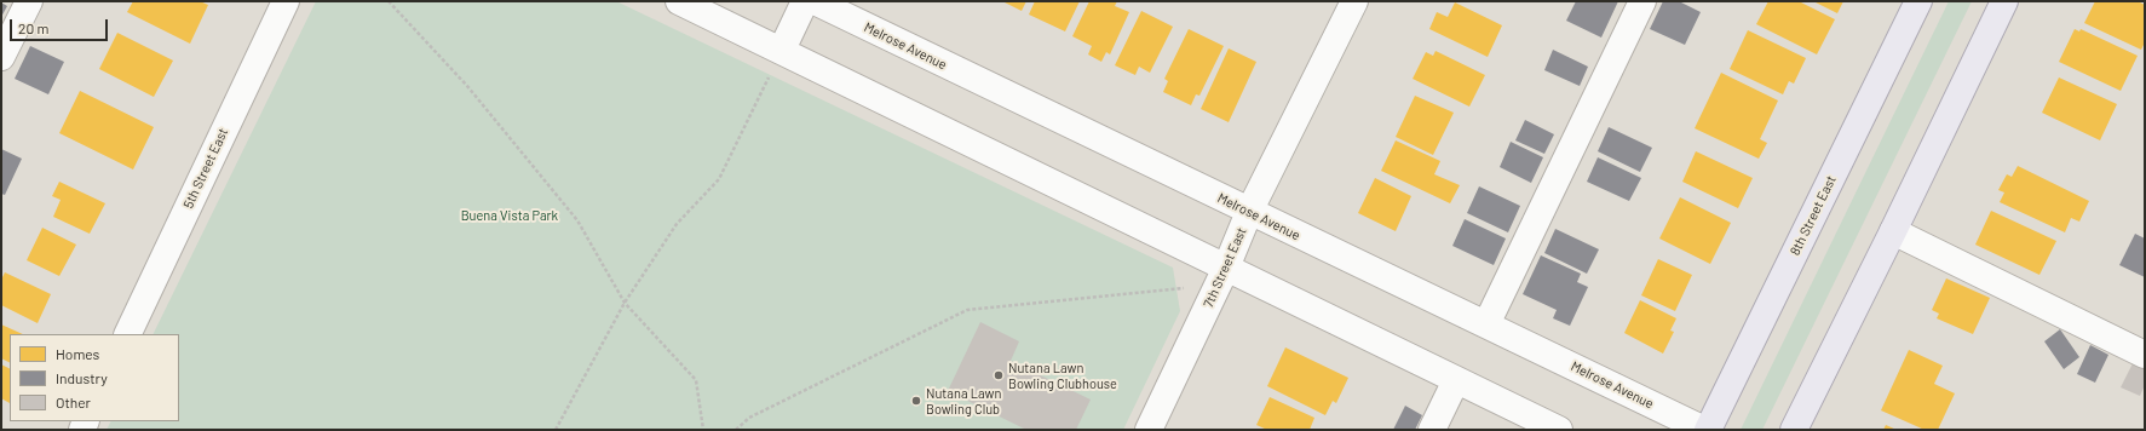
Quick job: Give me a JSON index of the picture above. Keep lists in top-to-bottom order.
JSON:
{
  "streets": {
    "main road": ["8th Street East"],
    "street": ["Melrose Avenue", "5th Street East", "7th Street East"]
  },
  "crossings": [
    ["Melrose Avenue", "7th Street East"]
  ],
  "parks": ["Buena Vista Park"],
  "places": ["Nutana Lawn Bowling Clubhouse", "Nutana Lawn Bowling Club"],
  "legend": ["Homes", "Industry", "Other"],
  "scale_bar": "20 m"
}
